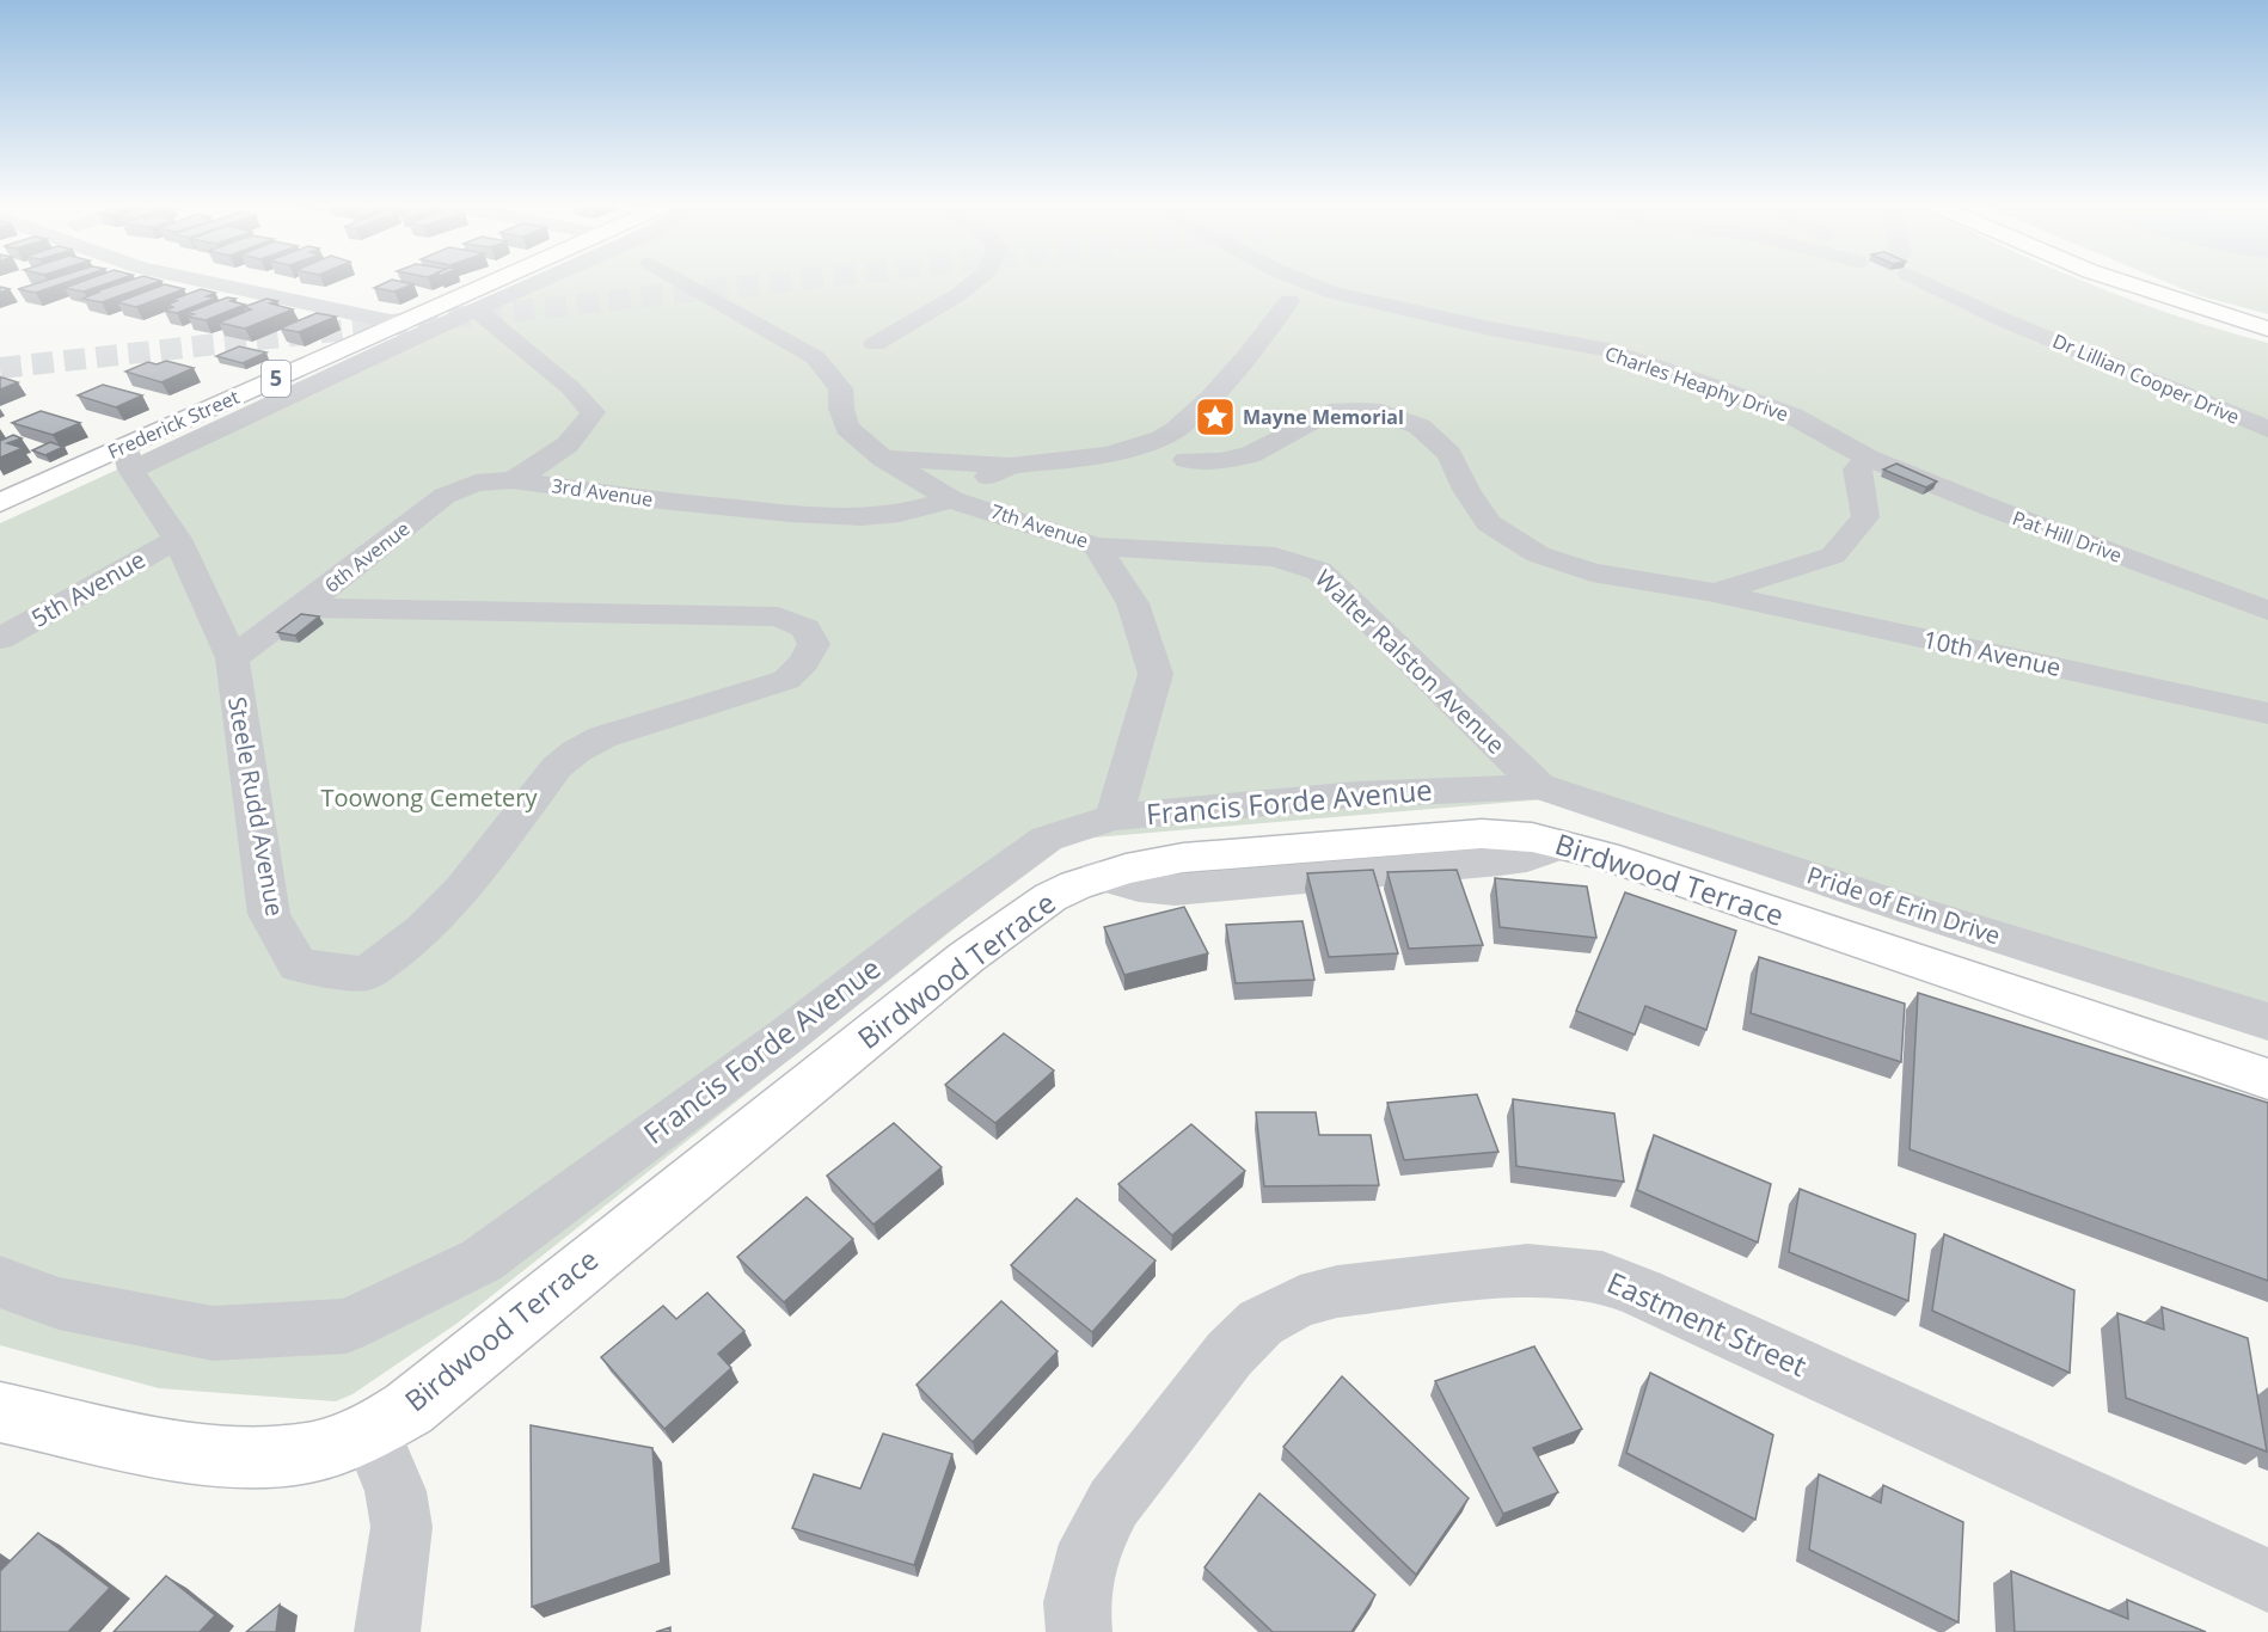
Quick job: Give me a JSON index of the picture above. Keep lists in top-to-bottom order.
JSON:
{
  "streets": {
    "main road": ["5", "Frederick Street", "Birdwood Terrace"],
    "street": [
      "Dr Lillian Cooper Drive",
      "Charles Heaphy Drive",
      "3rd Avenue",
      "7th Avenue",
      "Pat Hill Drive",
      "6th Avenue",
      "5th Avenue",
      "10th Avenue",
      "Walter Ralston Avenue",
      "Francis Forde Avenue",
      "Steele Rudd Avenue",
      "Pride of Erin Drive",
      "Eastment Street"
    ]
  },
  "crossings": [
    ["Charles Heaphy Drive", "Pat Hill Drive"],
    ["Frederick Street", "Steele Rudd Avenue"],
    ["3rd Avenue", "7th Avenue"],
    ["3rd Avenue", "6th Avenue"],
    ["7th Avenue", "Walter Ralston Avenue"],
    ["6th Avenue", "Steele Rudd Avenue"],
    ["5th Avenue", "Steele Rudd Avenue"],
    ["Walter Ralston Avenue", "Francis Forde Avenue"],
    ["Walter Ralston Avenue", "Pride of Erin Drive"],
    ["Francis Forde Avenue", "Pride of Erin Drive"]
  ],
  "parks": ["Toowong Cemetery"],
  "places": {
    "place": ["Mayne Memorial"]
  }
}
